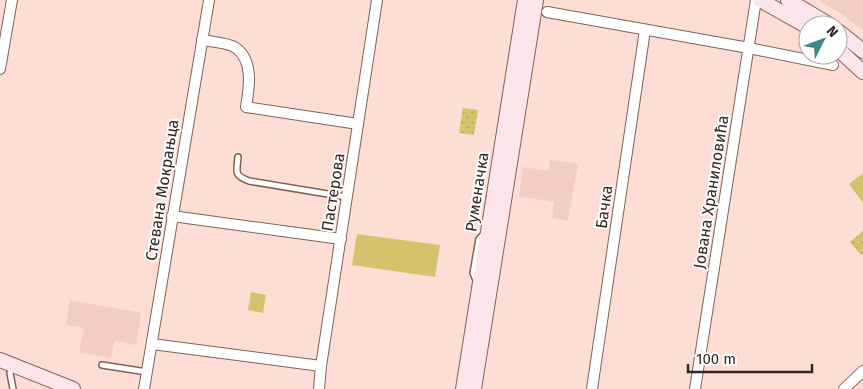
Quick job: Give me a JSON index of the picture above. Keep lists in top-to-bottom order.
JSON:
{
  "streets": {
    "street": [
      "Стевана Мокрањца",
      "Пастерова",
      "Руменачка",
      "Јована Храниловића",
      "Бачка"
    ]
  },
  "scale_bar": "100 m",
  "north": "top right"
}
